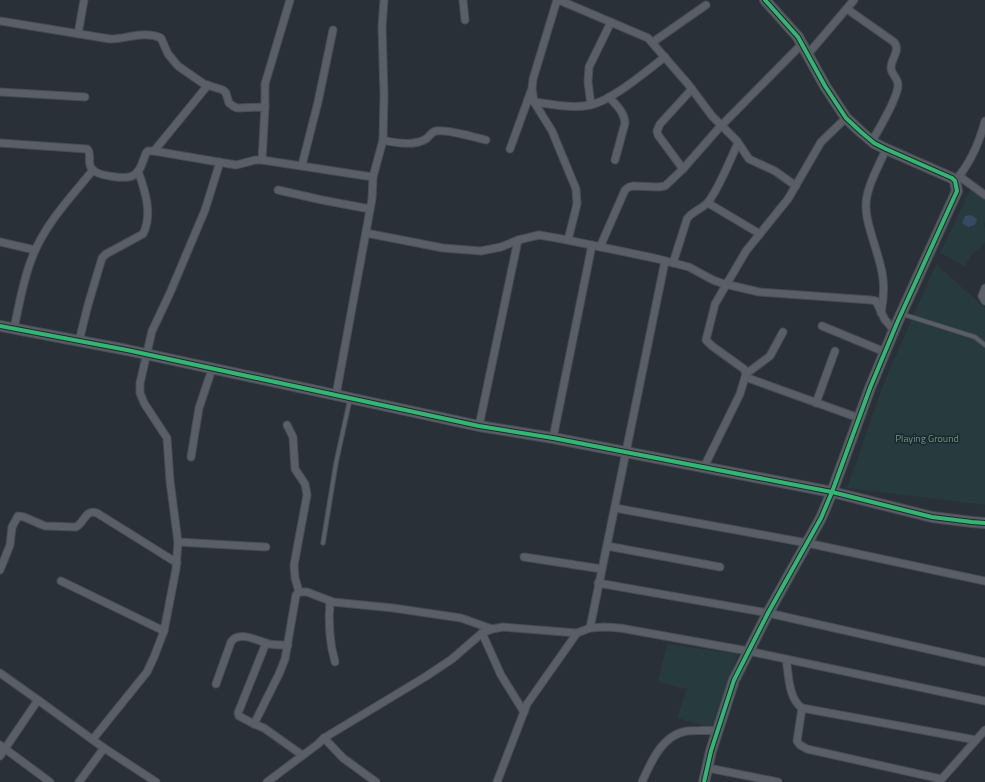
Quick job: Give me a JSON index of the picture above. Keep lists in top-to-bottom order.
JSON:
{
  "parks": ["Playing Ground"]
}
